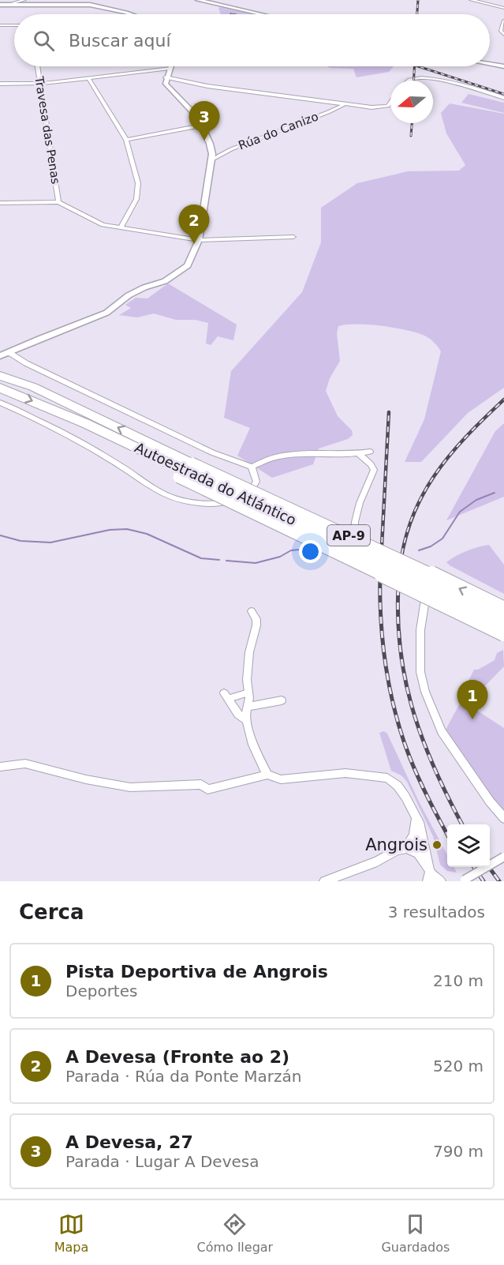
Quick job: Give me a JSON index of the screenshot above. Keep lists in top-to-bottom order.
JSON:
{
  "streets": {
    "highway": ["Autoestrada do Atlántico", "AP-9"],
    "street": ["Travesa das Penas", "Rúa do Canizo"]
  },
  "places": ["Angrois"],
  "north": "left",
  "page": {
    "search": "Buscar aquí",
    "pins": ["3", "2", "1"],
    "heading": ["Cerca", "3 resultados"],
    "list": [
      {
        "mark": "1",
        "name": "Pista Deportiva de Angrois",
        "note": "Deportes",
        "value": "210 m"
      },
      {
        "mark": "2",
        "name": "A Devesa (Fronte ao 2)",
        "note": "Parada · Rúa da Ponte Marzán",
        "value": "520 m"
      },
      {
        "mark": "3",
        "name": "A Devesa, 27",
        "note": "Parada · Lugar A Devesa",
        "value": "790 m"
      }
    ],
    "nav": ["Mapa", "Cómo llegar", "Guardados"]
  }
}
